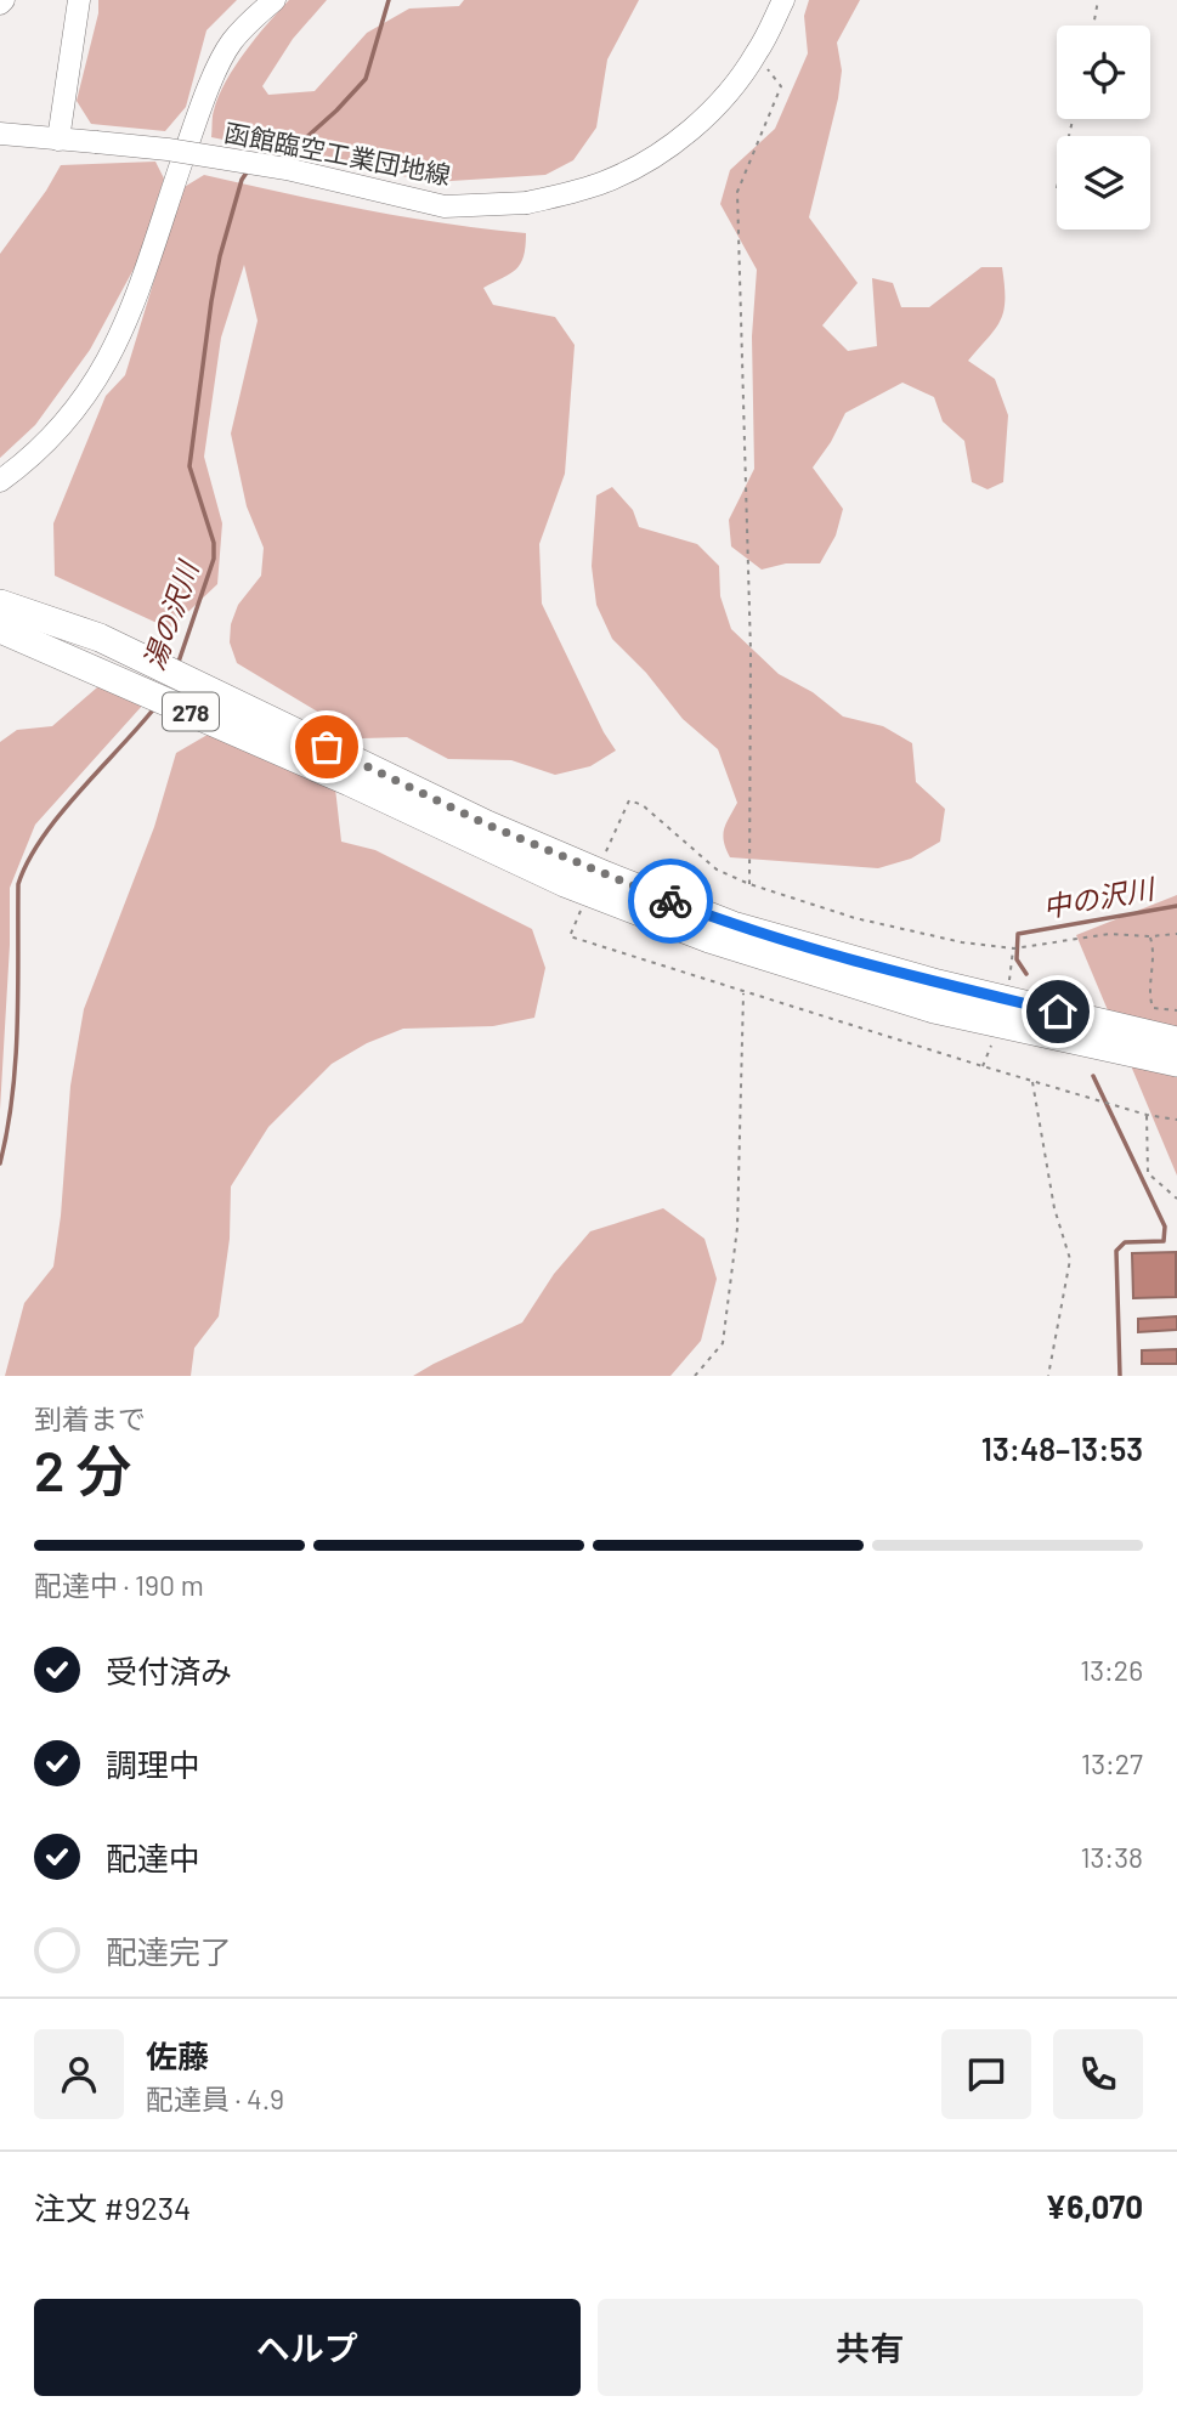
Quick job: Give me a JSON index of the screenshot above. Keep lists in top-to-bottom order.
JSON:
{
  "streets": {
    "highway": ["278"],
    "main road": ["函館臨空工業団地線"]
  },
  "water": ["湯の沢川", "中の沢川"],
  "page": {
    "heading": ["2 分", "到着まで", "13:48–13:53"],
    "panel": [
      "佐藤",
      "配達員 · 4.9",
      "注文 #9234",
      "¥6,070"
    ],
    "bar": "配達中 · 190 m",
    "list": [
      ["受付済み", "13:26"],
      ["調理中", "13:27"],
      ["配達中", "13:38"],
      "配達完了"
    ],
    "buttons": ["ヘルプ", "共有"]
  }
}
